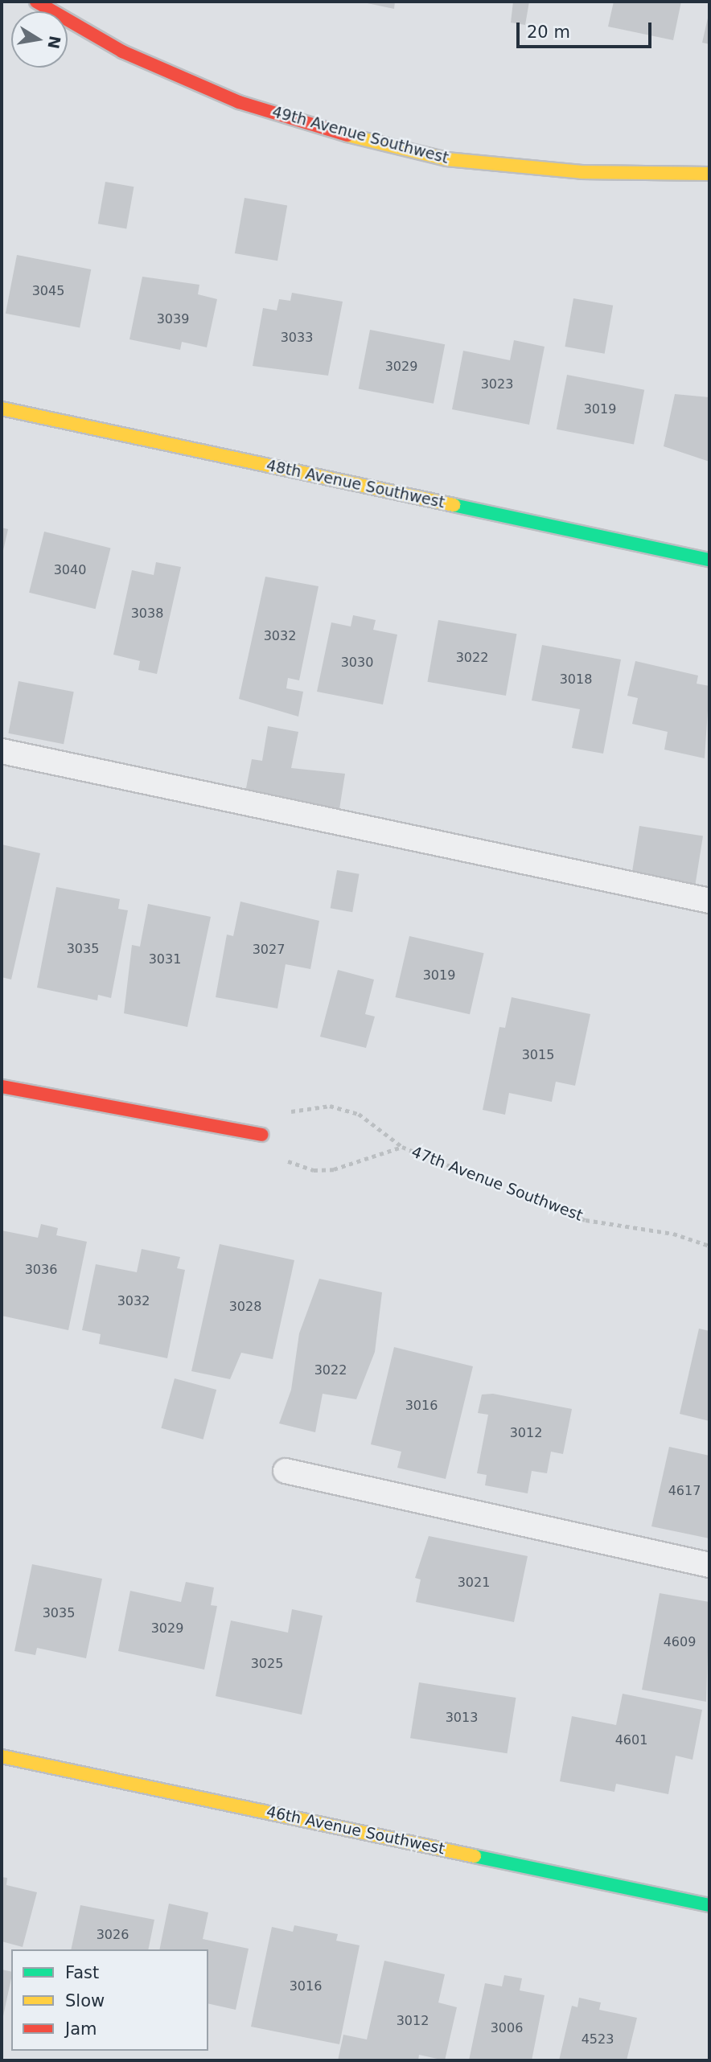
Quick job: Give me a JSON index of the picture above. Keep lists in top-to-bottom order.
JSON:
{
  "streets": {
    "street": ["49th Avenue Southwest", "48th Avenue Southwest", "46th Avenue Southwest"],
    "path": ["47th Avenue Southwest"]
  },
  "house_numbers": [
    "3045",
    "3039",
    "3033",
    "3029",
    "3023",
    "3019",
    "3040",
    "3038",
    "3032",
    "3022",
    "3030",
    "3018",
    "3035",
    "3027",
    "3031",
    "3019",
    "3015",
    "3036",
    "3032",
    "3028",
    "3022",
    "3016",
    "3012",
    "4617",
    "3021",
    "3035",
    "3029",
    "4609",
    "3025",
    "3013",
    "4601",
    "3026",
    "3016",
    "3012",
    "3006",
    "4523"
  ],
  "legend": ["Fast", "Slow", "Jam"],
  "scale_bar": "20 m",
  "north": "right"
}
